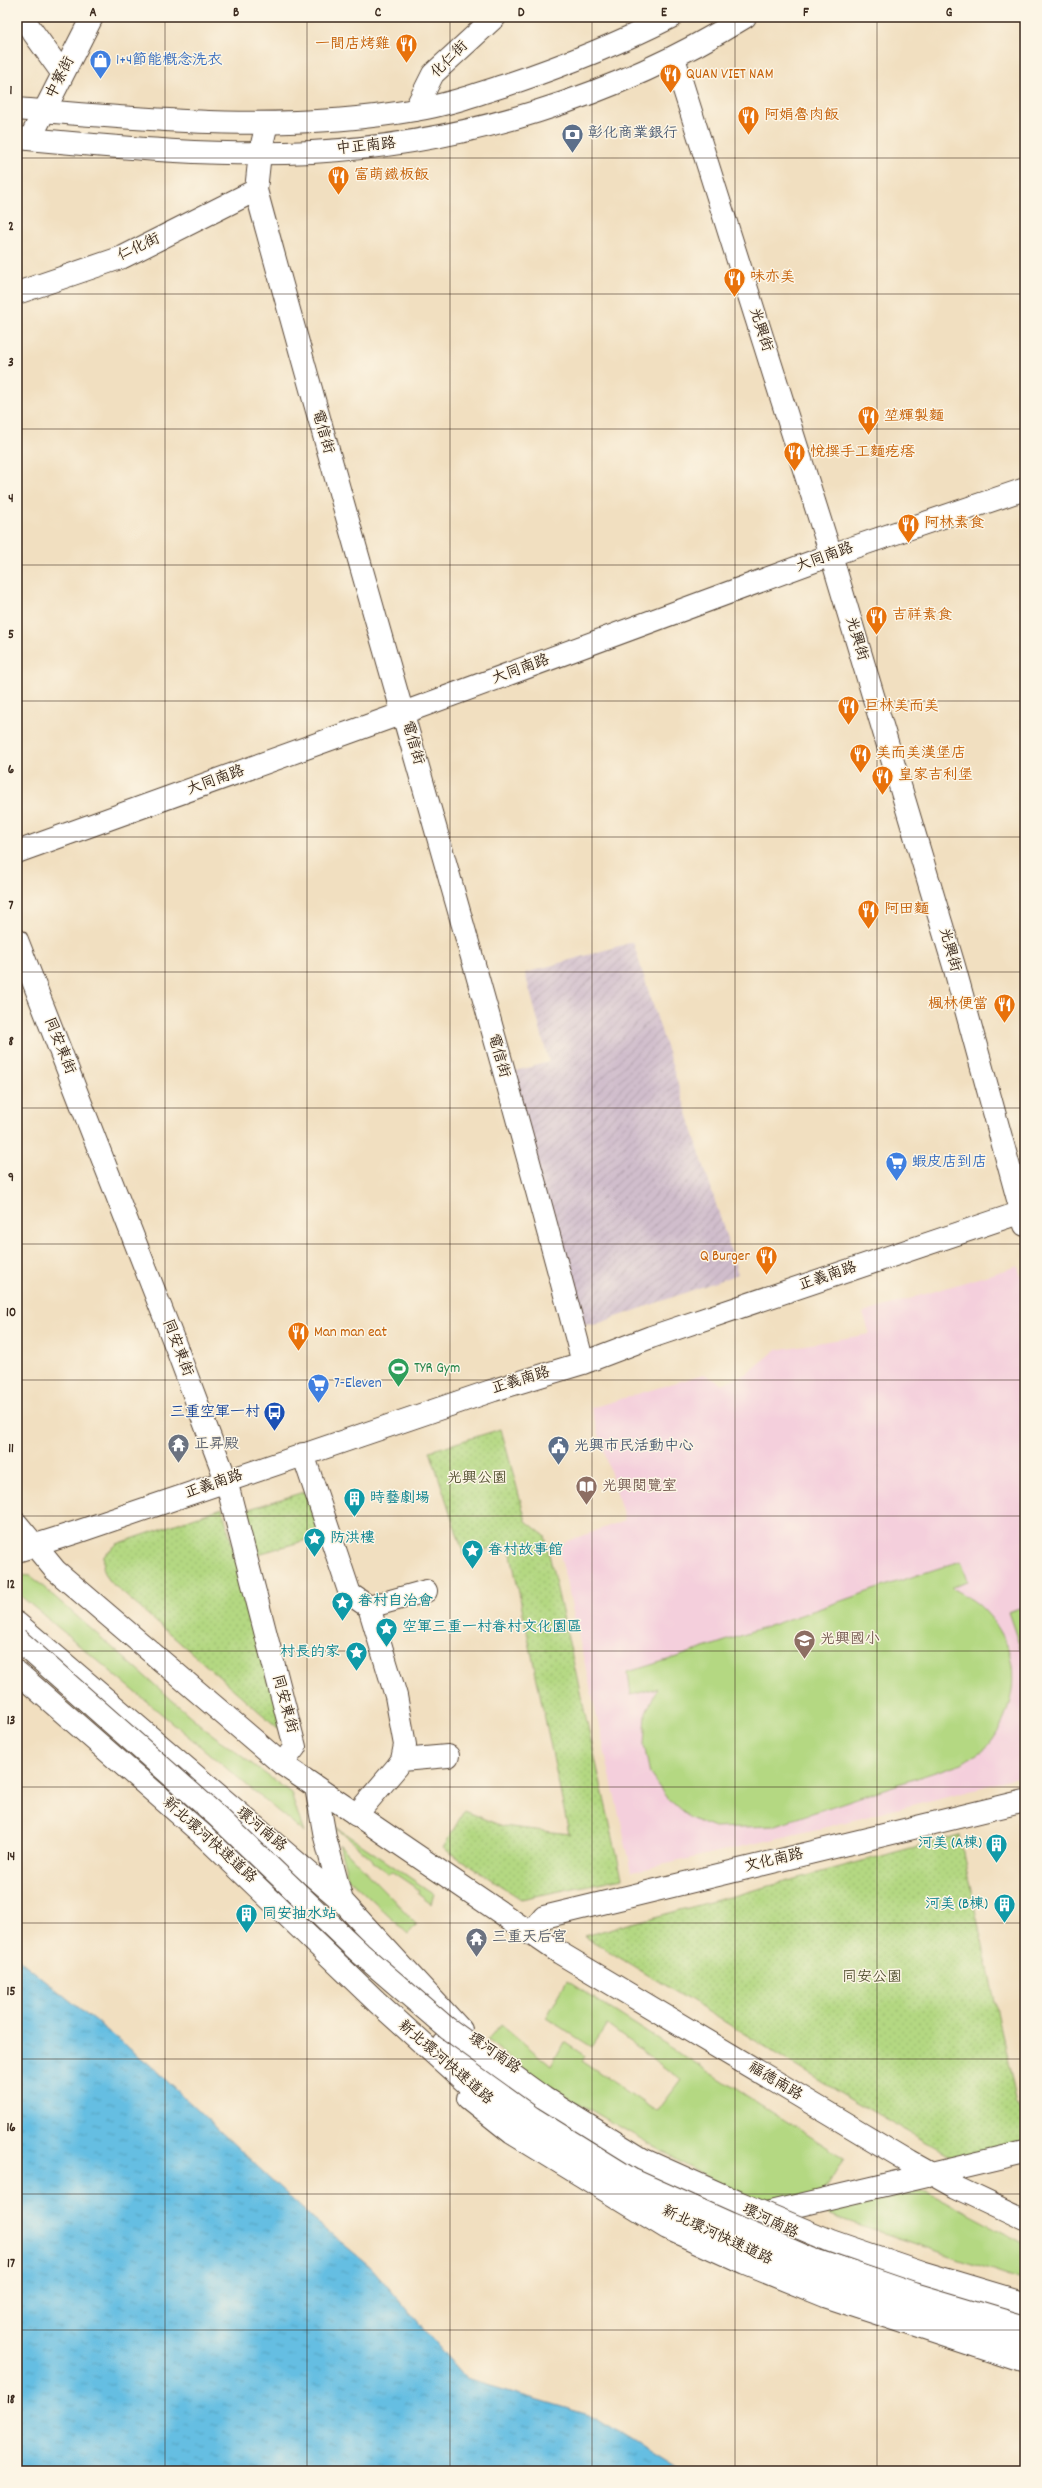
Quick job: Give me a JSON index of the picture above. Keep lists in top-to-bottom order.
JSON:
{
  "streets": {
    "main road": [
      "化仁街",
      "中寮街",
      "中正南路",
      "仁化街",
      "光興街",
      "電信街",
      "大同南路",
      "同安東街",
      "正義南路",
      "環河南路",
      "新北環河快速道路",
      "文化南路",
      "福德南路"
    ]
  },
  "crossings": [
    ["化仁街", "中正南路"],
    ["中寮街", "中正南路"],
    ["中正南路", "光興街"],
    ["中正南路", "電信街"],
    ["仁化街", "電信街"],
    ["光興街", "大同南路"],
    ["光興街", "正義南路"],
    ["電信街", "大同南路"],
    ["電信街", "正義南路"],
    ["同安東街", "正義南路"],
    ["同安東街", "福德南路"],
    ["正義南路", "福德南路"],
    ["文化南路", "福德南路"]
  ],
  "parks": ["光興公園", "同安公園"],
  "places": {
    "restaurant": [
      "一間店烤雞",
      "QUAN VIET NAM",
      "阿娟魯肉飯",
      "富萌鐵板飯",
      "味亦美",
      "堃輝製麵",
      "悅撰手工麵疙瘩",
      "阿林素食",
      "吉祥素食",
      "巨林美而美",
      "美而美漢堡店",
      "皇家吉利堡",
      "阿田麵",
      "楓林便當",
      "Q Burger",
      "Man man eat"
    ],
    "shop": ["1+4節能概念洗衣"],
    "bank": ["彰化商業銀行"],
    "supermarket": ["蝦皮店到店", "7-Eleven"],
    "sports": ["TYR Gym"],
    "bus stop": ["三重空軍一村"],
    "temple": ["正昇殿", "三重天后宮"],
    "public building": ["光興市民活動中心"],
    "library": ["光興閱覽室"],
    "building": [
      "時藝劇場",
      "河美 (A棟)",
      "河美 (B棟)",
      "同安抽水站"
    ],
    "place": [
      "防洪樓",
      "眷村故事館",
      "眷村自治會",
      "空軍三重一村眷村文化園區",
      "村長的家"
    ],
    "school or university": ["光興國小"]
  },
  "grid": {
    "columns": [
      "A",
      "B",
      "C",
      "D",
      "E",
      "F",
      "G"
    ],
    "rows": [
      "1",
      "2",
      "3",
      "4",
      "5",
      "6",
      "7",
      "8",
      "9",
      "10",
      "11",
      "12",
      "13",
      "14",
      "15",
      "16",
      "17",
      "18"
    ]
  }
}
